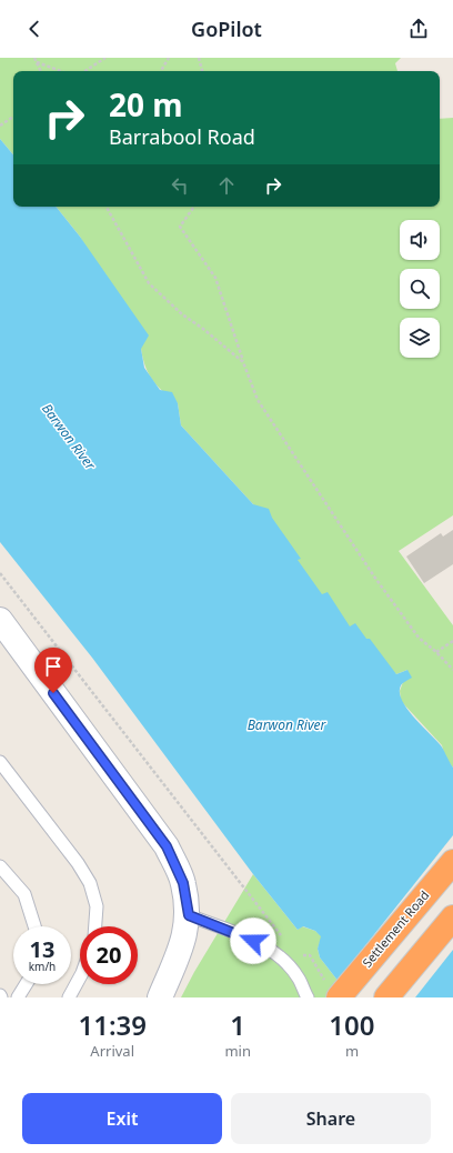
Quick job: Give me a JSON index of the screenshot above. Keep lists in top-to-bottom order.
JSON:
{
  "streets": {
    "highway": ["Settlement Road"]
  },
  "water": ["Barwon River"],
  "page": {
    "header": "GoPilot",
    "turn": ["20 m", "Barrabool Road"],
    "speed": "13 km/h",
    "limit": "20",
    "eta": [
      "11:39",
      "Arrival",
      "1",
      "min",
      "100",
      "m"
    ],
    "buttons": ["Exit", "Share"]
  }
}
